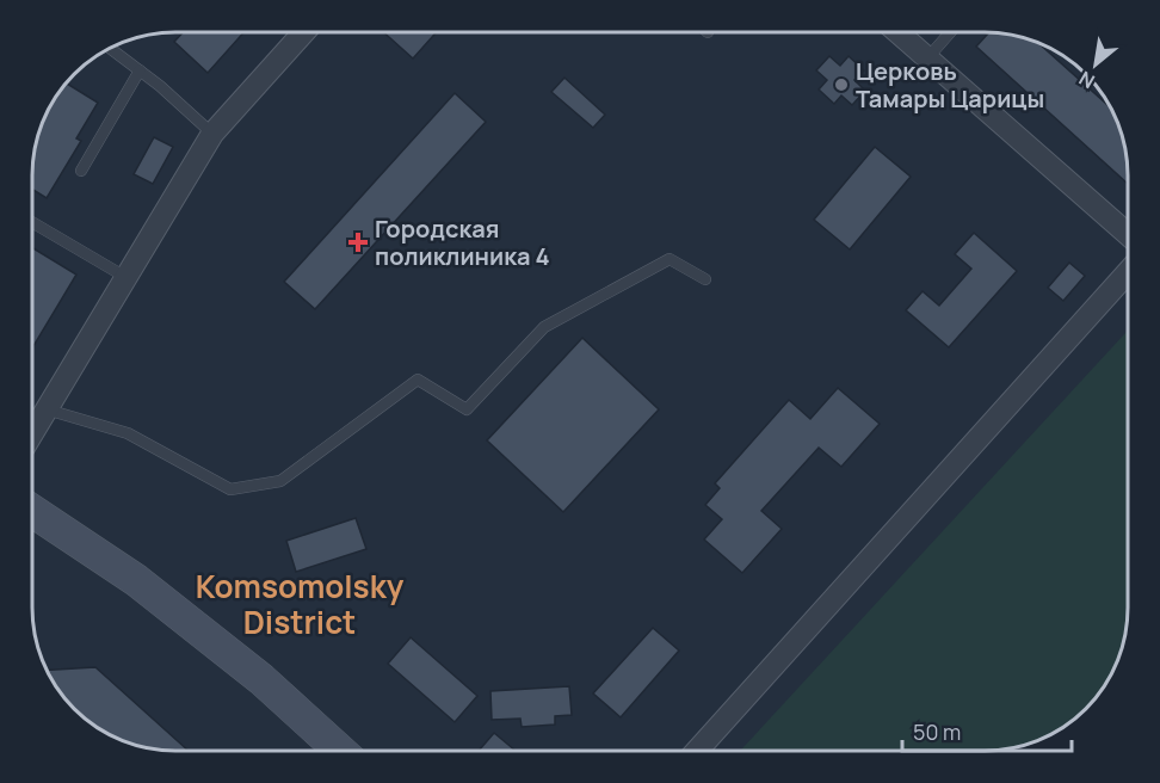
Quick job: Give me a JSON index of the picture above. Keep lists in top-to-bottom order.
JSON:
{
  "districts": ["Komsomolsky District"],
  "places": {
    "other": ["Церковь Тамары Царицы"],
    "health": ["Городская поликлиника 4"]
  },
  "scale_bar": "50 m",
  "north": "bottom left"
}
